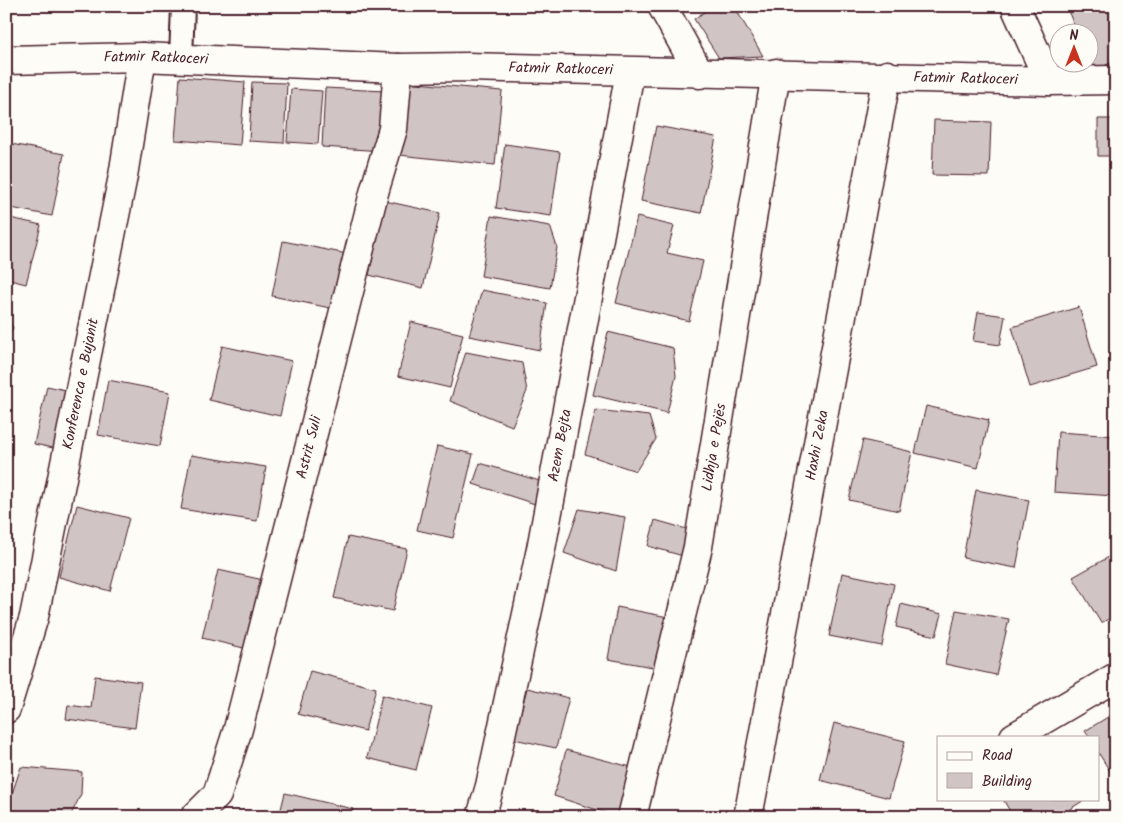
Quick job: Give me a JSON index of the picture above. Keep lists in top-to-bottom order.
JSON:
{
  "streets": {
    "street": [
      "Fatmir Ratkoceri",
      "Konferenca e Bujanit",
      "Azem Bejta",
      "Haxhi Zeka",
      "Lidhja e Pejës",
      "Astrit Suli"
    ]
  },
  "crossings": [
    ["Fatmir Ratkoceri", "Konferenca e Bujanit"],
    ["Fatmir Ratkoceri", "Azem Bejta"],
    ["Fatmir Ratkoceri", "Haxhi Zeka"],
    ["Fatmir Ratkoceri", "Lidhja e Pejës"],
    ["Fatmir Ratkoceri", "Astrit Suli"]
  ],
  "legend": ["Road", "Building"],
  "north": "top"
}
